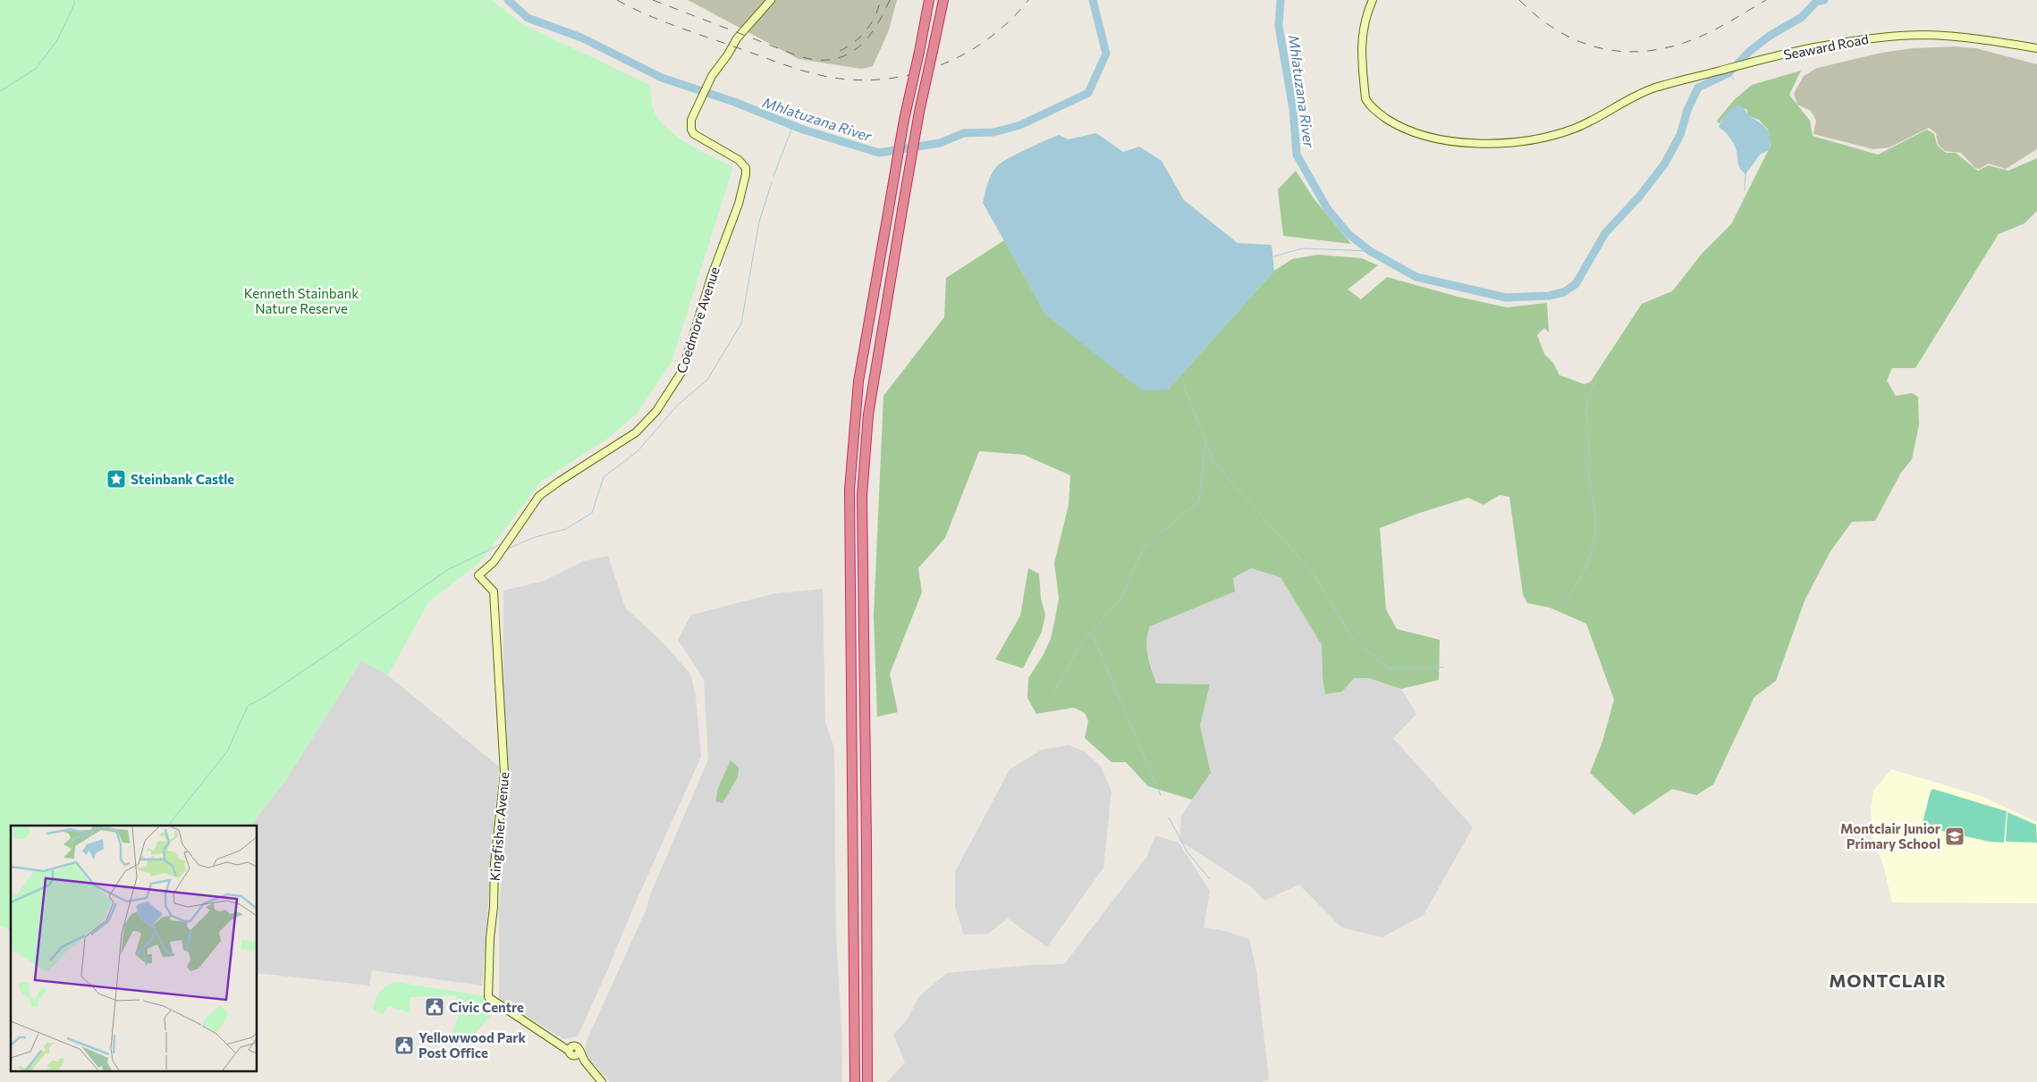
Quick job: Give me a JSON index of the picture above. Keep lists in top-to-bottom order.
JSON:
{
  "streets": {
    "street": ["Seaward Road", "Coedmore Avenue", "Kingfisher Avenue"]
  },
  "crossings": [
    ["Coedmore Avenue", "Kingfisher Avenue"]
  ],
  "districts": ["MONTCLAIR"],
  "water": ["Mhlatuzana River"],
  "parks": ["Kenneth Stainbank Nature Reserve"],
  "places": {
    "place": ["Steinbank Castle"],
    "school or university": ["Montclair Junior Primary School"],
    "public building": ["Civic Centre", "Yellowwood Park Post Office"]
  }
}
